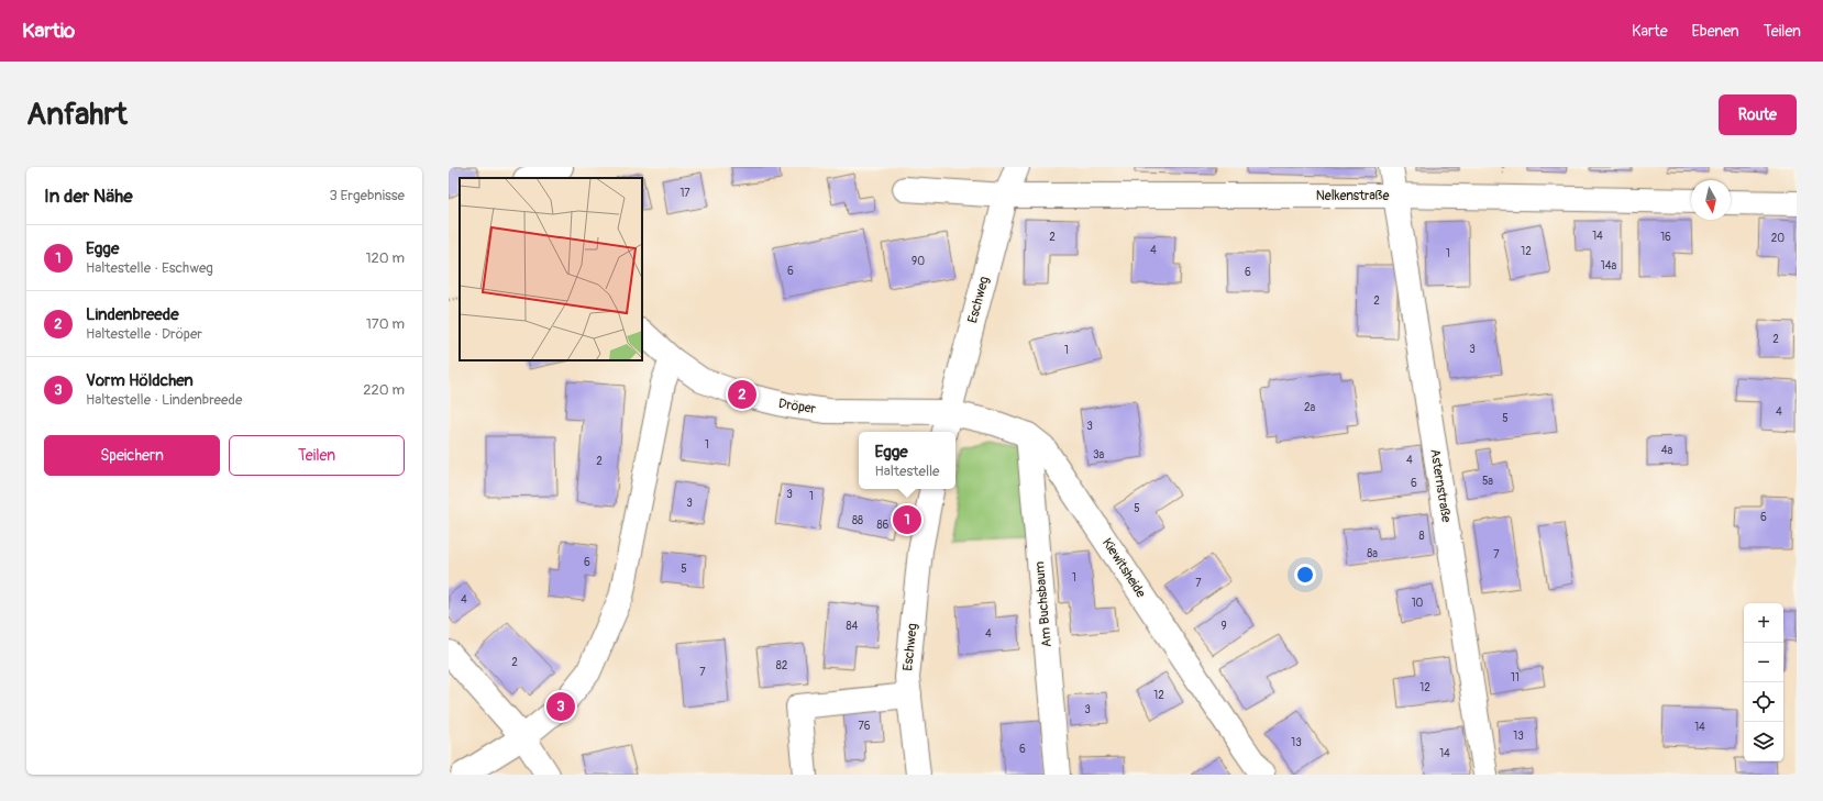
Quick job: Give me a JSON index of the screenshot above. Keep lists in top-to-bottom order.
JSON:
{
  "streets": {
    "street": [
      "Nelkenstraße",
      "Eschweg",
      "Dröper",
      "Asternstraße",
      "Kiewitsheide",
      "Am Buchsbaum"
    ]
  },
  "crossings": [
    ["Nelkenstraße", "Eschweg"],
    ["Nelkenstraße", "Asternstraße"],
    ["Eschweg", "Dröper"],
    ["Eschweg", "Kiewitsheide"],
    ["Dröper", "Kiewitsheide"],
    ["Kiewitsheide", "Am Buchsbaum"]
  ],
  "house_numbers": [
    "17",
    "14",
    "2",
    "16",
    "20",
    "4",
    "12",
    "1",
    "90",
    "14a",
    "6",
    "6",
    "2",
    "2",
    "3",
    "1",
    "2a",
    "4",
    "5",
    "3",
    "1",
    "4a",
    "3a",
    "4",
    "2",
    "5a",
    "6",
    "3",
    "1",
    "3",
    "5",
    "6",
    "88",
    "86",
    "8",
    "8a",
    "7",
    "6",
    "5",
    "1",
    "7",
    "4",
    "10",
    "84",
    "9",
    "4",
    "2",
    "82",
    "7",
    "11",
    "12",
    "12",
    "3",
    "76",
    "14",
    "13",
    "13",
    "6",
    "14"
  ],
  "north": "bottom",
  "page": {
    "header": "Kartio",
    "nav": ["Karte", "Ebenen", "Teilen"],
    "buttons": [
      "Route",
      ["Speichern", "Teilen"]
    ],
    "title": "Anfahrt",
    "heading": ["In der Nähe", "3 Ergebnisse"],
    "list": [
      {
        "mark": "1",
        "name": "Egge",
        "note": "Haltestelle · Eschweg",
        "value": "120 m"
      },
      {
        "mark": "2",
        "name": "Lindenbreede",
        "note": "Haltestelle · Dröper",
        "value": "170 m"
      },
      {
        "mark": "3",
        "name": "Vorm Höldchen",
        "note": "Haltestelle · Lindenbreede",
        "value": "220 m"
      }
    ],
    "pins": ["2", "1", "3"],
    "popup": ["Egge", "Haltestelle"],
    "map_buttons": ["+", "−"]
  }
}
